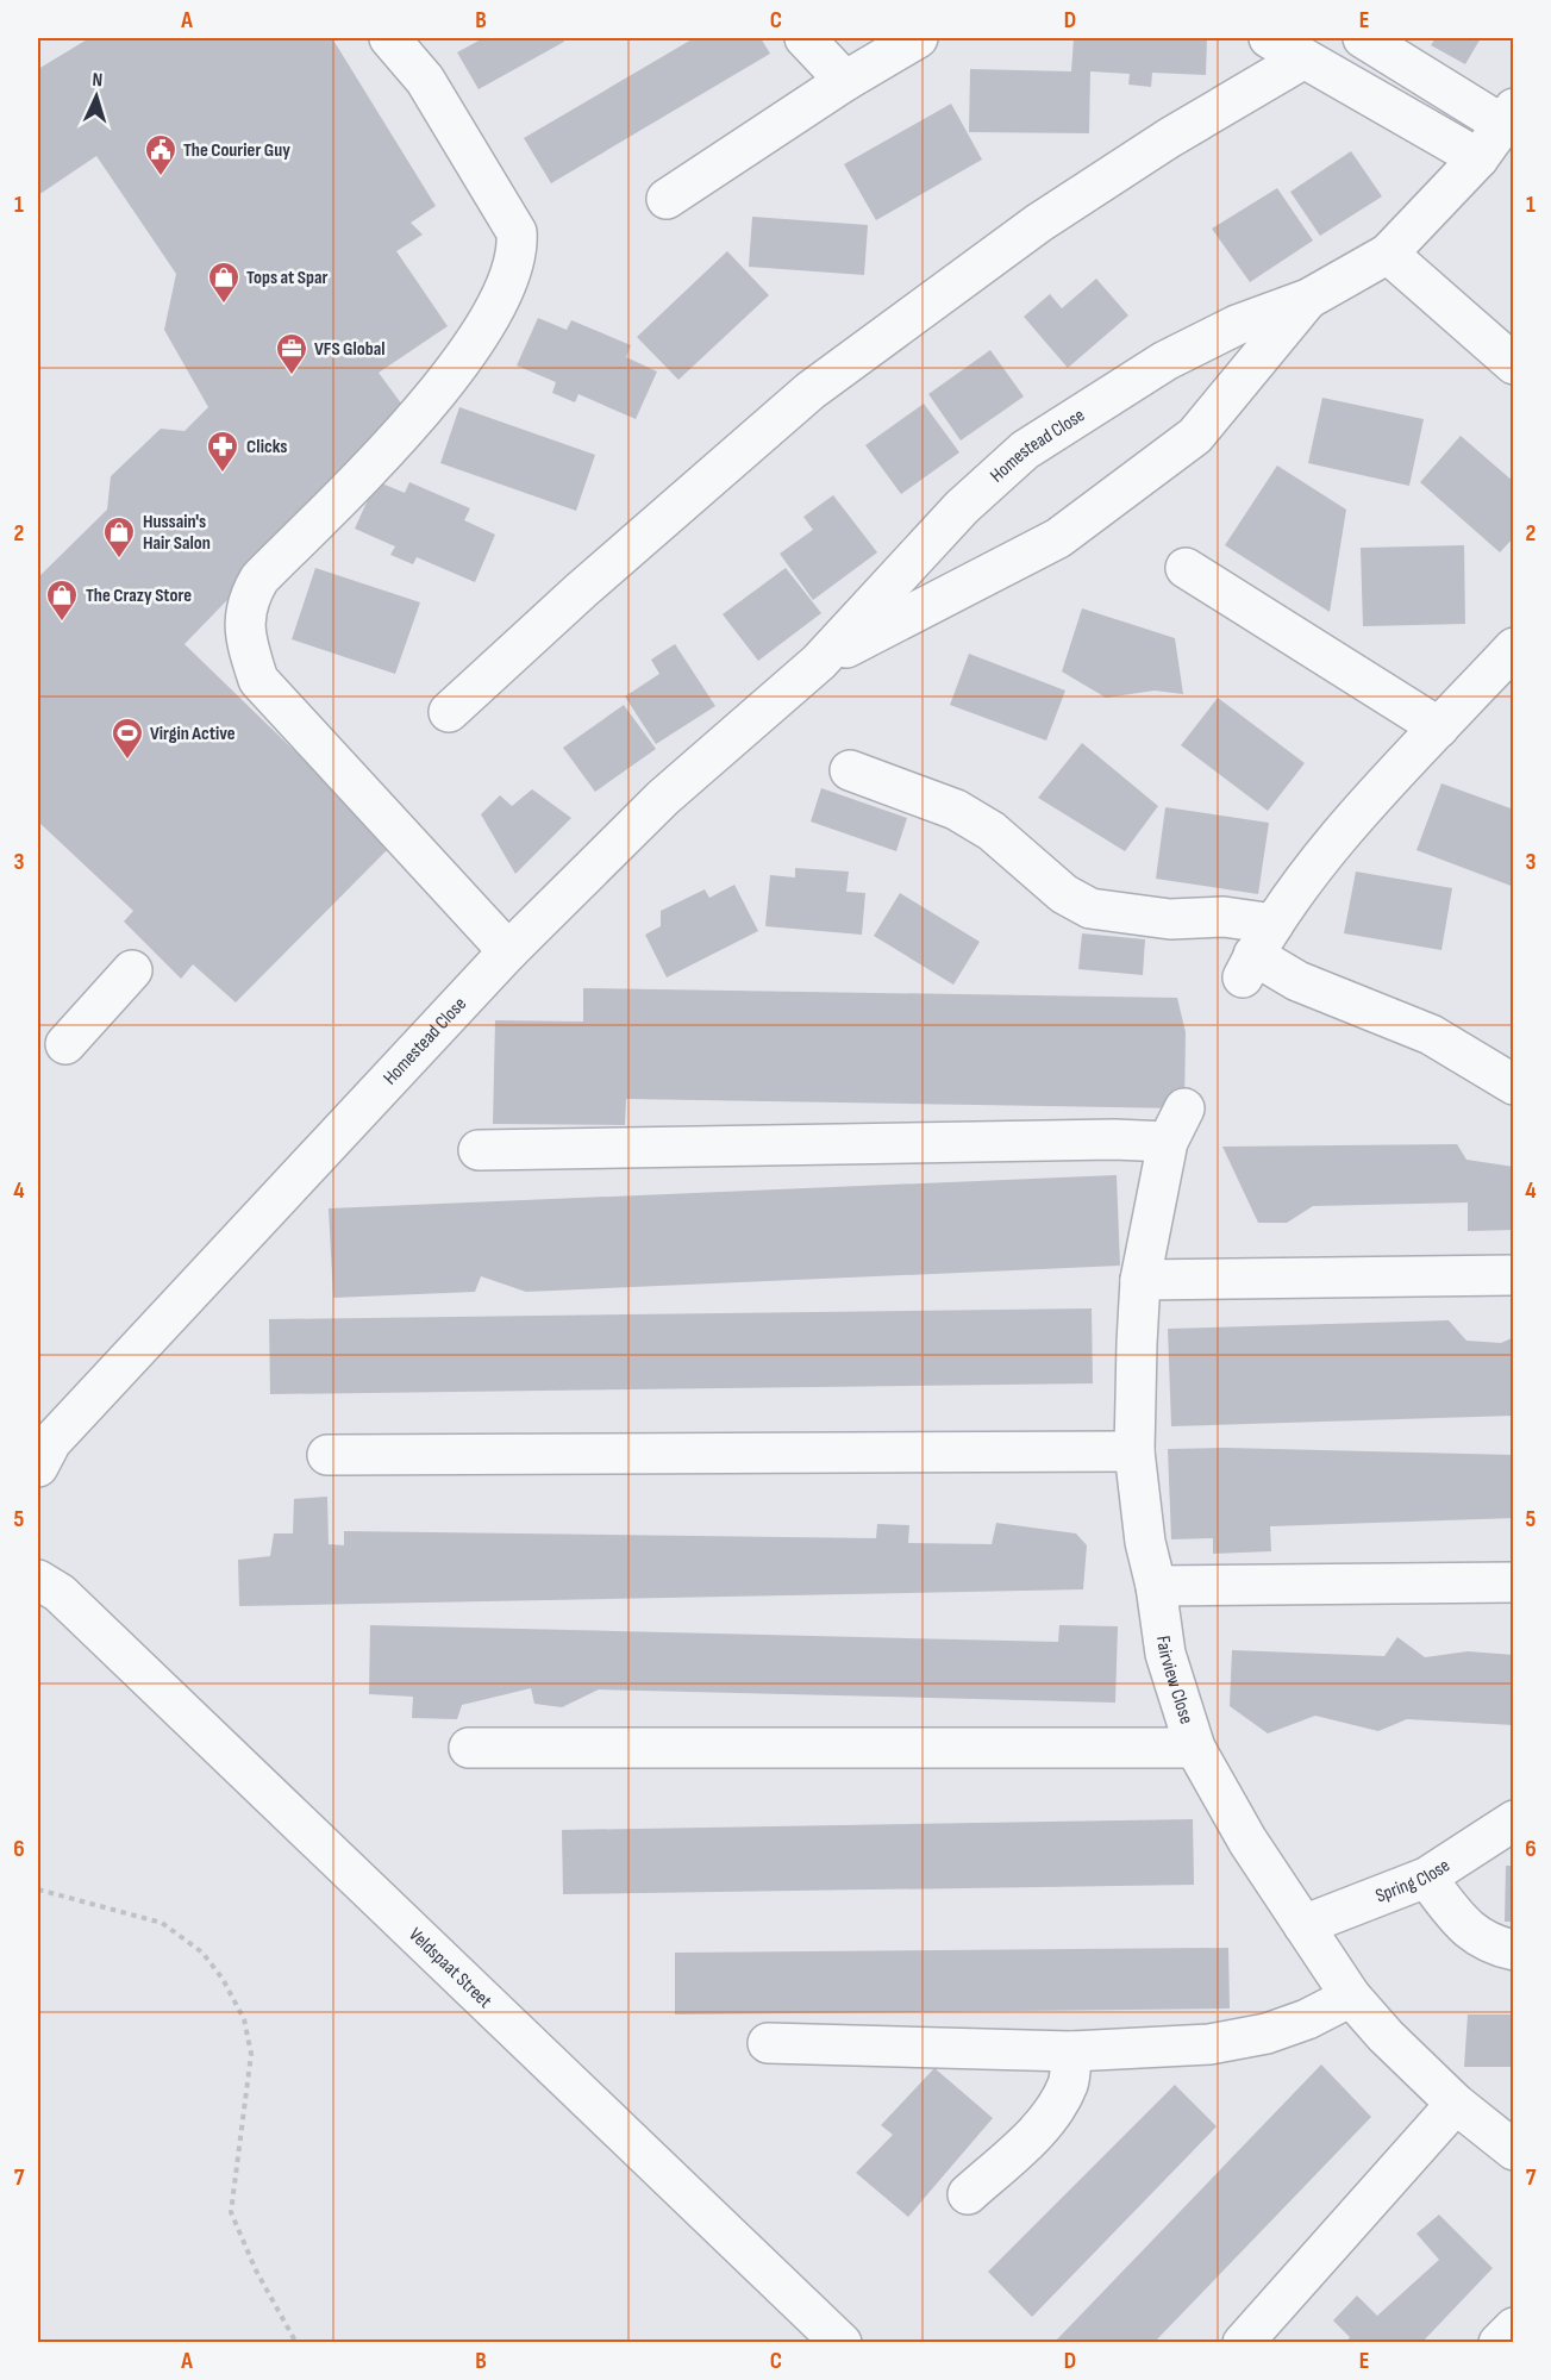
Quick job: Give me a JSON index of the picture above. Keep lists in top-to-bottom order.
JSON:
{
  "streets": {
    "street": [
      "Homestead Close",
      "Fairview Close",
      "Spring Close",
      "Veldspaat Street"
    ]
  },
  "crossings": [
    ["Fairview Close", "Spring Close"]
  ],
  "places": {
    "public building": ["The Courier Guy"],
    "shop": ["Tops at Spar", "Hussain's Hair Salon", "The Crazy Store"],
    "office": ["VFS Global"],
    "pharmacy": ["Clicks"],
    "sports": ["Virgin Active"]
  },
  "north": "top",
  "grid": {
    "columns": [
      "A",
      "B",
      "C",
      "D",
      "E"
    ],
    "rows": [
      "1",
      "2",
      "3",
      "4",
      "5",
      "6",
      "7"
    ]
  }
}
